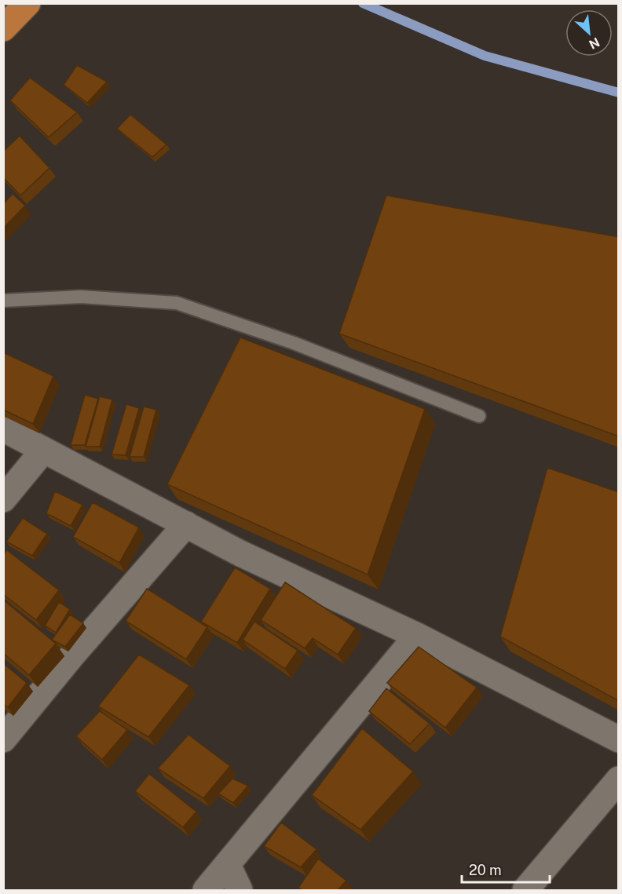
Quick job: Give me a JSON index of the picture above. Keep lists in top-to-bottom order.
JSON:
{
  "scale_bar": "20 m",
  "north": "bottom right"
}
